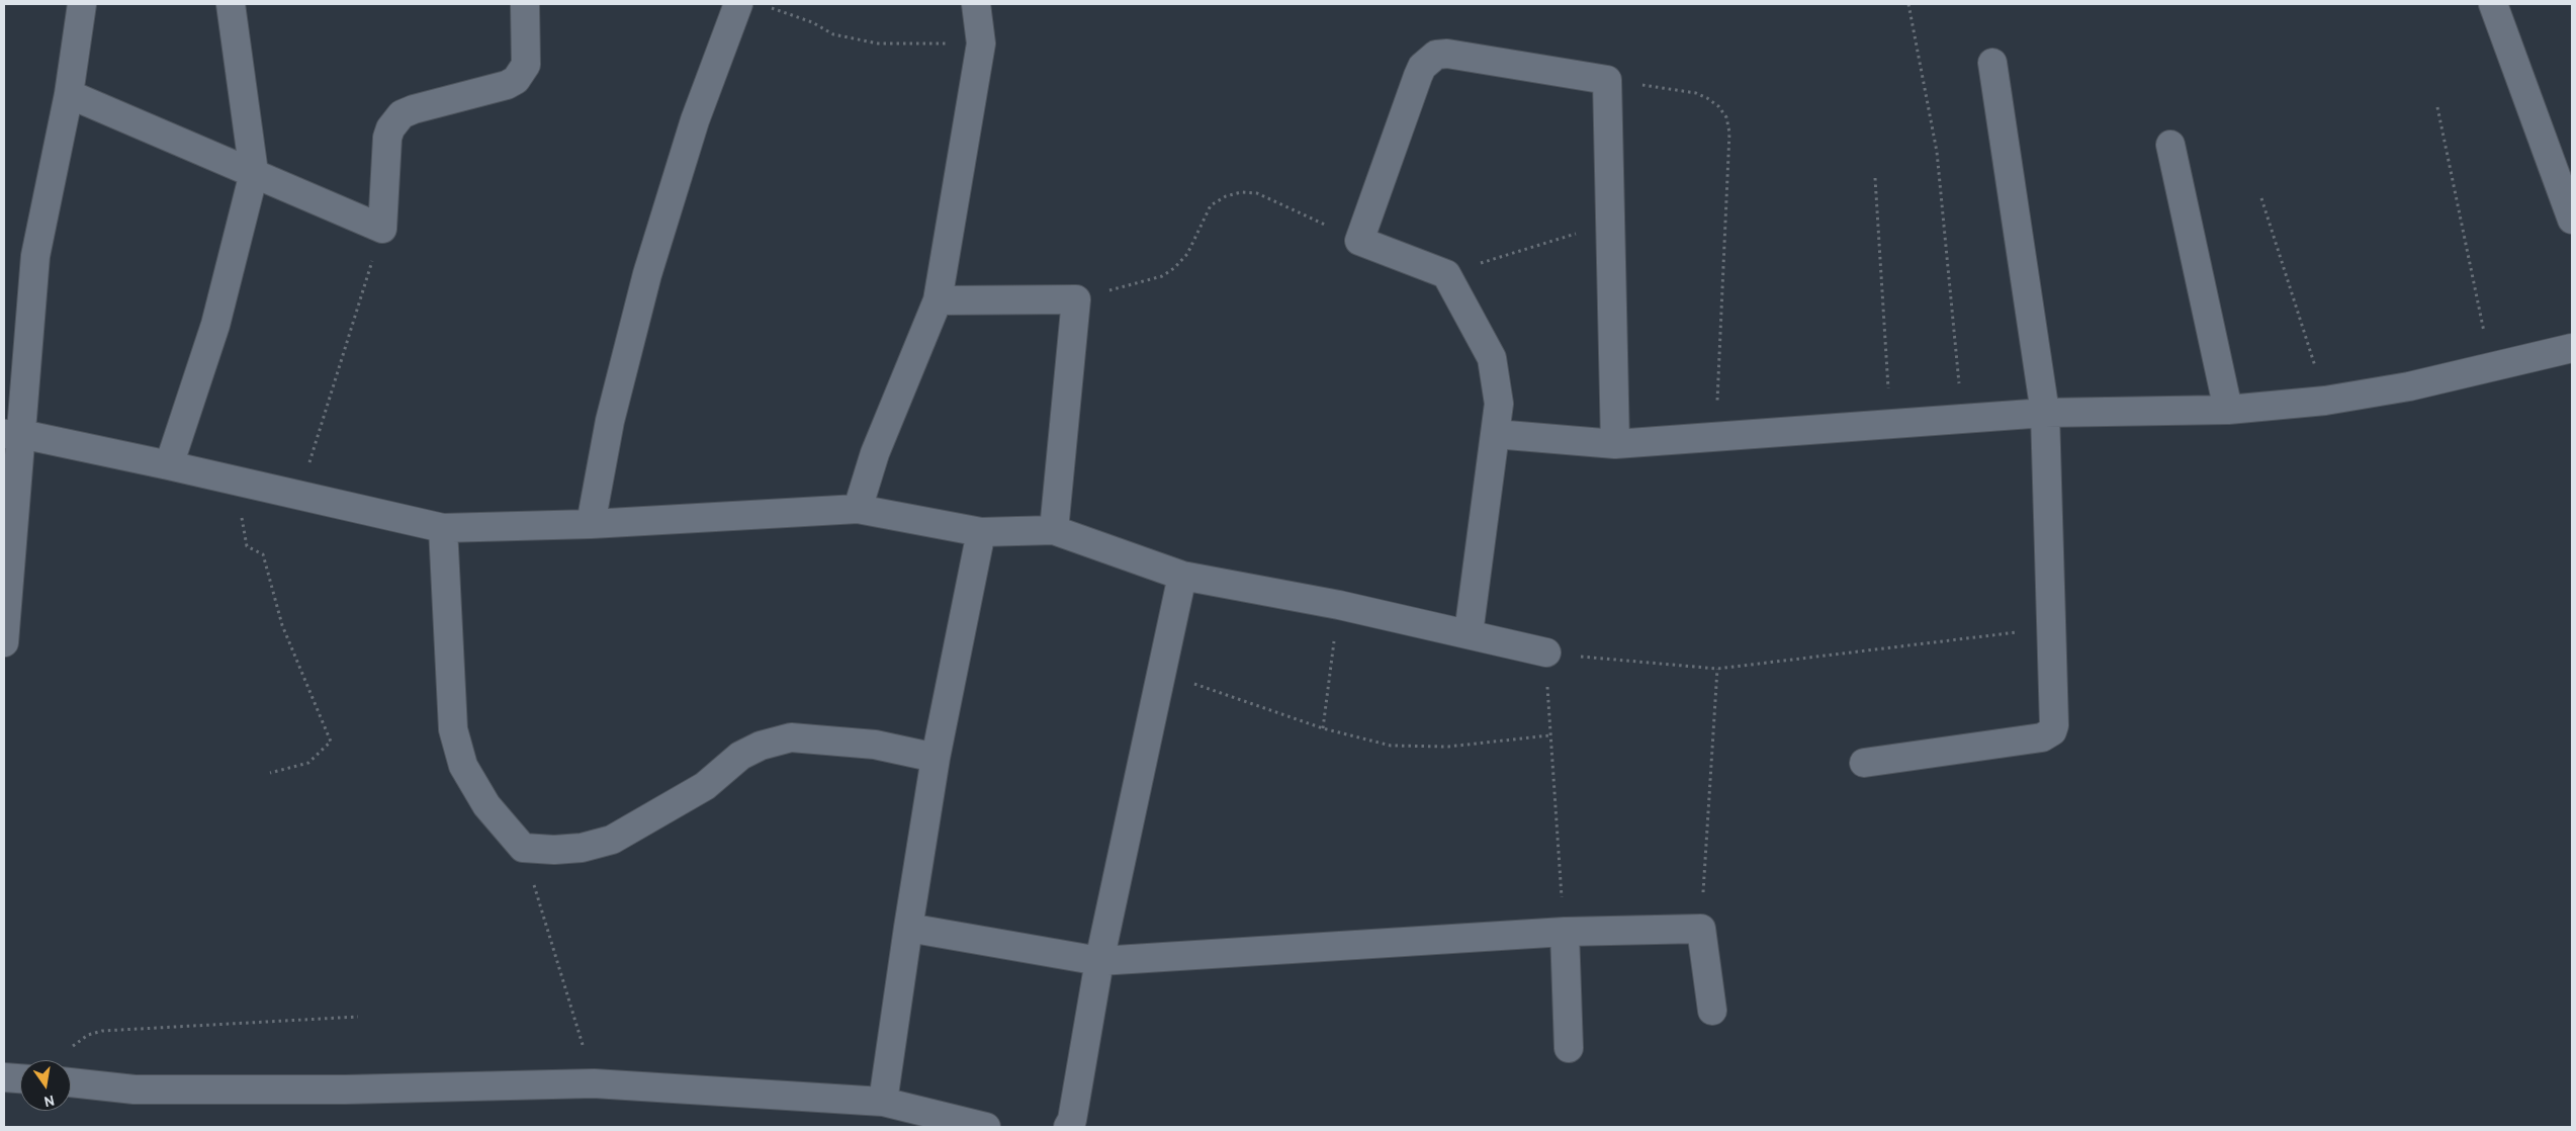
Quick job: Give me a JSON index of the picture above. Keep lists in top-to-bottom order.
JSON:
{
  "north": "bottom"
}
